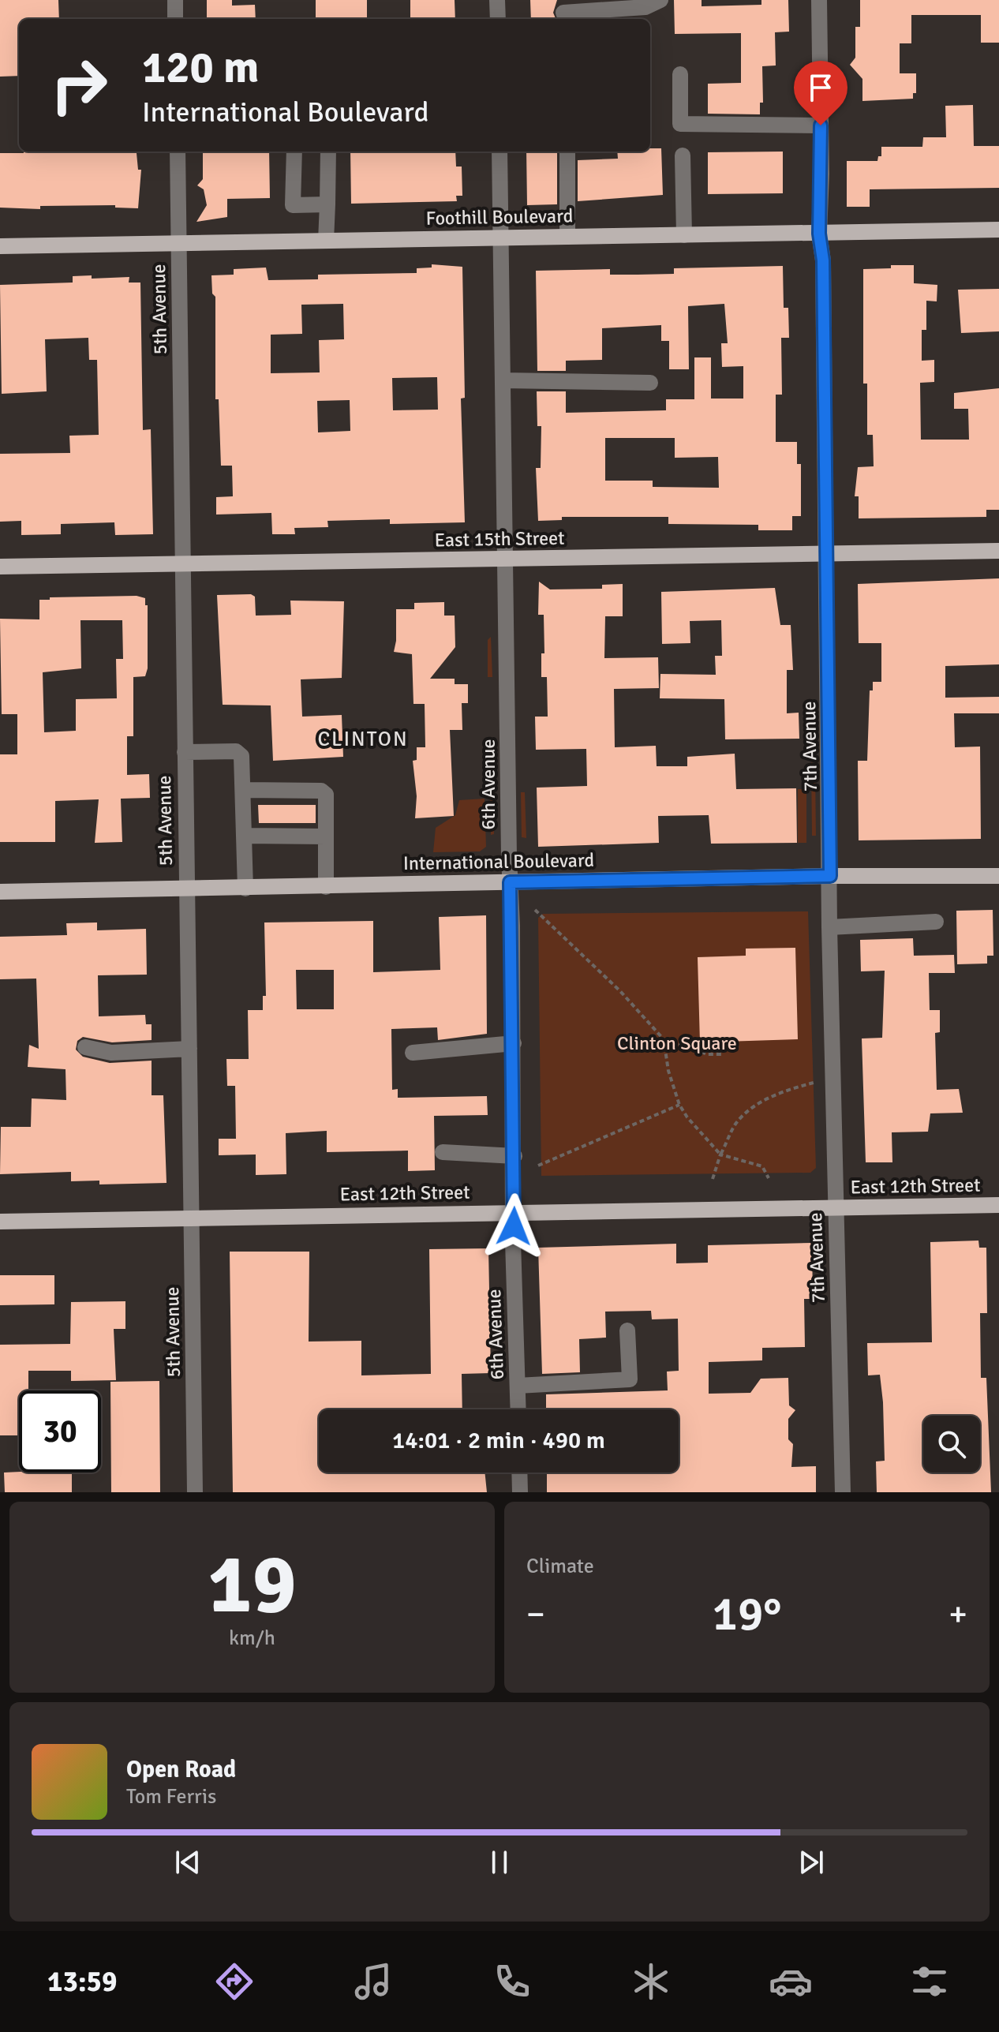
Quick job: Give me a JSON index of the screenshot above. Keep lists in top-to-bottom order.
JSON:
{
  "streets": {
    "main road": [
      "Foothill Boulevard",
      "East 15th Street",
      "International Boulevard",
      "East 12th Street"
    ],
    "street": ["5th Avenue", "7th Avenue", "6th Avenue"]
  },
  "crossings": [
    ["Foothill Boulevard", "5th Avenue"],
    ["Foothill Boulevard", "7th Avenue"],
    ["Foothill Boulevard", "6th Avenue"],
    ["5th Avenue", "East 15th Street"],
    ["5th Avenue", "International Boulevard"],
    ["5th Avenue", "East 12th Street"],
    ["East 15th Street", "7th Avenue"],
    ["East 15th Street", "6th Avenue"],
    ["7th Avenue", "International Boulevard"],
    ["7th Avenue", "East 12th Street"],
    ["6th Avenue", "International Boulevard"],
    ["6th Avenue", "East 12th Street"]
  ],
  "districts": ["CLINTON"],
  "parks": ["Clinton Square"],
  "page": {
    "turn": ["120 m", "International Boulevard"],
    "limit": "30",
    "trip": "14:01 · 2 min · 490 m",
    "tile": [
      ["19", "km/h"],
      "Climate"
    ],
    "heat": ["−", "19°", "+"],
    "song": ["Open Road", "Tom Ferris"],
    "tabs": "13:59"
  }
}
